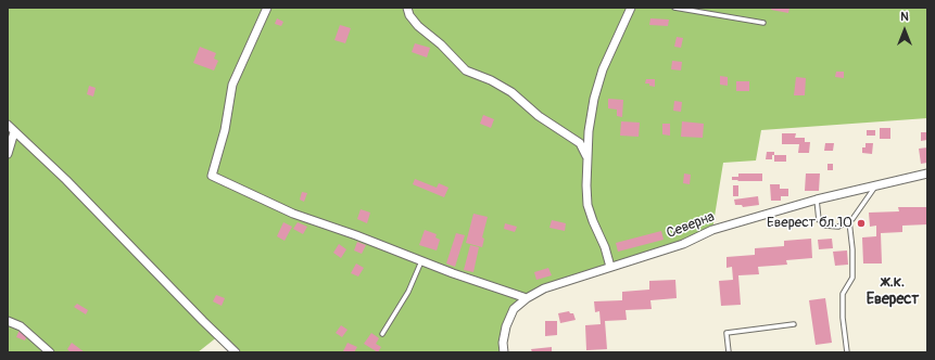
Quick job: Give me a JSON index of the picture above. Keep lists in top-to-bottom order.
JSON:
{
  "streets": {
    "street": ["Северна"]
  },
  "districts": ["ж.к. Еверест"],
  "places": ["Еверест бл.10"],
  "north": "top"
}
